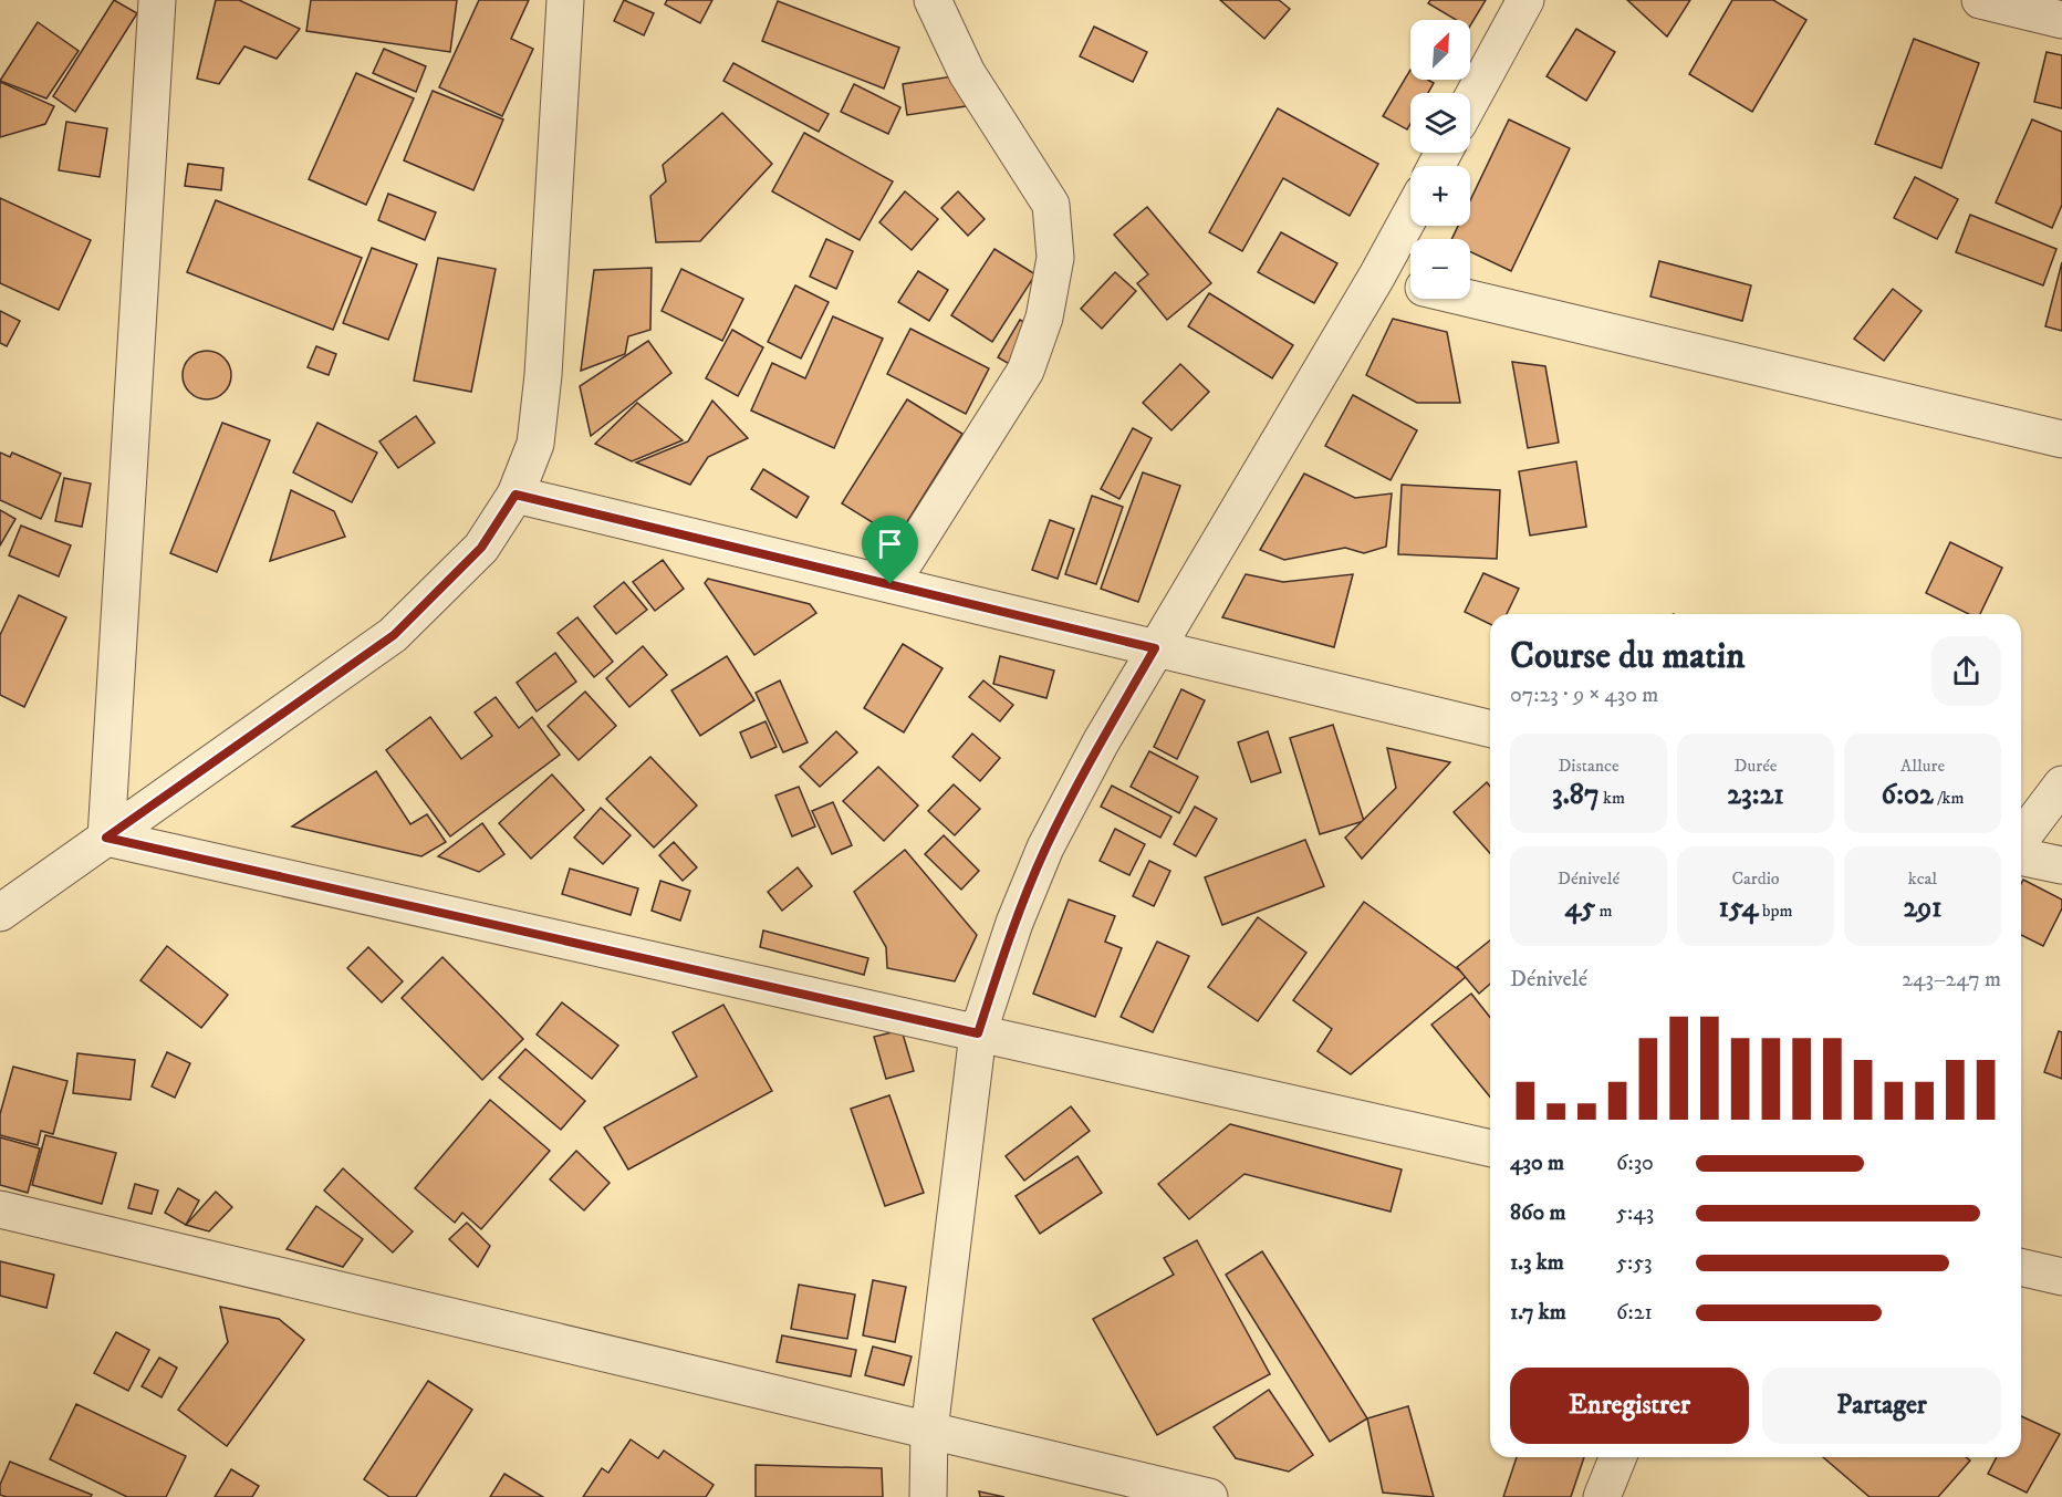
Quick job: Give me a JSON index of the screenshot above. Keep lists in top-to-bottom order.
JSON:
{
  "north": "top right",
  "page": {
    "map_buttons": ["+", "−"],
    "heading": ["Course du matin", "07:23 · 9 × 430 m"],
    "stats": [
      ["Distance", "3.87 km"],
      ["Durée", "23:21"],
      ["Allure", "6:02 /km"],
      ["Dénivelé", "45 m"],
      ["Cardio", "154 bpm"],
      ["kcal", "291"]
    ],
    "chart": ["Dénivelé", "243–247 m"],
    "list": [
      {
        "name": "430 m",
        "note": "6:30"
      },
      {
        "name": "860 m",
        "note": "5:43"
      },
      {
        "name": "1.3 km",
        "note": "5:53"
      },
      {
        "name": "1.7 km",
        "note": "6:21"
      }
    ],
    "buttons": ["Enregistrer", "Partager"]
  }
}
